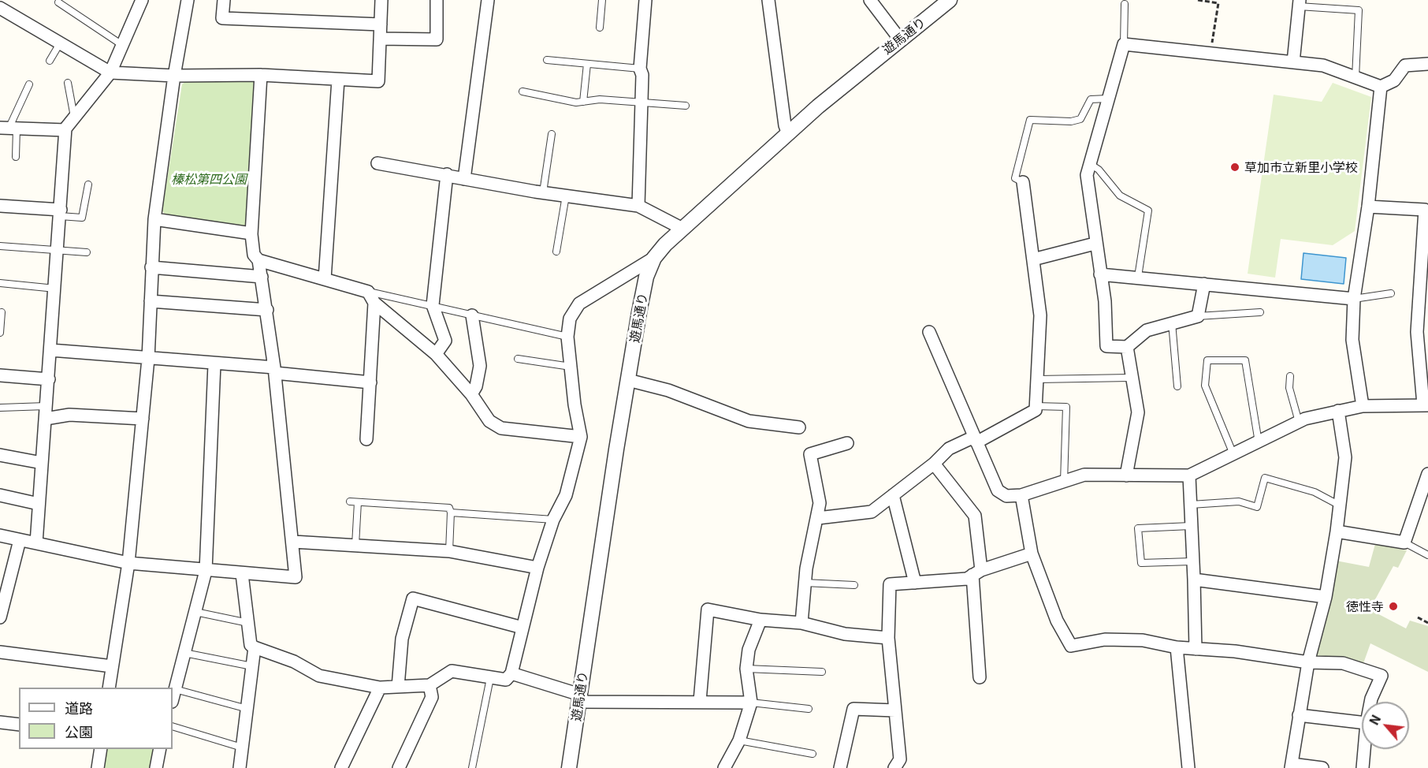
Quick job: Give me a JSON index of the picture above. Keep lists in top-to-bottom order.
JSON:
{
  "streets": {
    "street": ["遊馬通り"]
  },
  "parks": ["榛松第四公園"],
  "places": ["草加市立新里小学校", "徳性寺"],
  "legend": ["道路", "公園"],
  "north": "top left"
}
